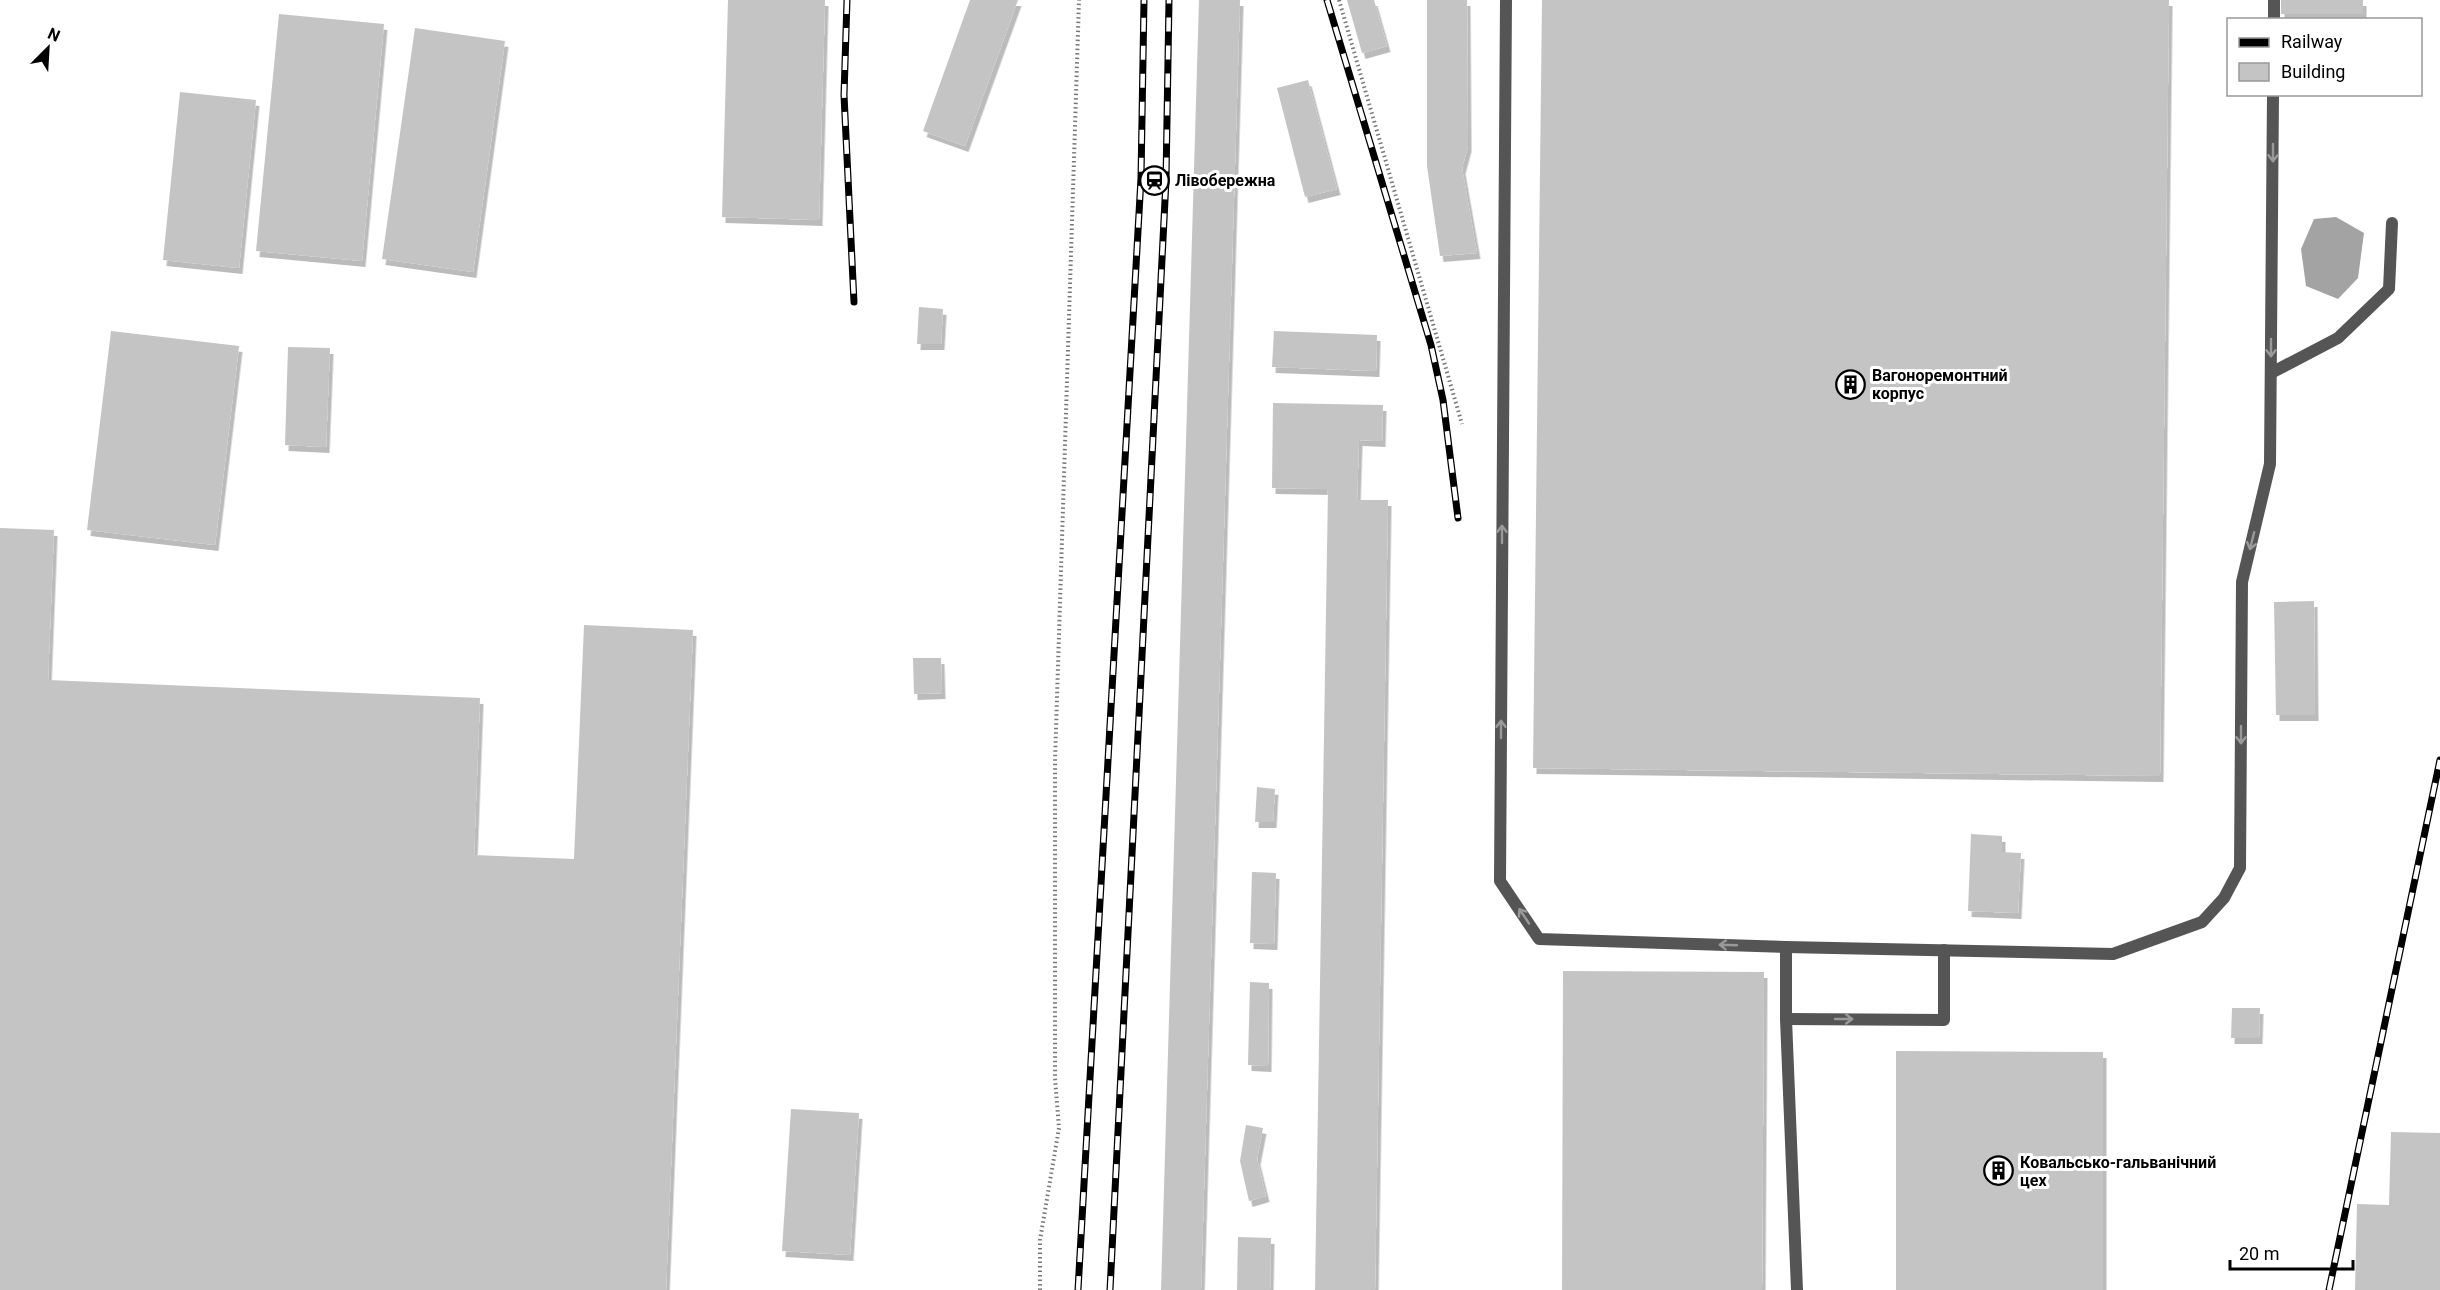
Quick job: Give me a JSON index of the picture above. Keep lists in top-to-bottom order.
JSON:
{
  "places": {
    "station": ["Лівобережна"],
    "building": ["Вагоноремонтний корпус", "Ковальсько-гальванічний цех"]
  },
  "legend": ["Railway", "Building"],
  "scale_bar": "20 m",
  "north": "top right"
}
